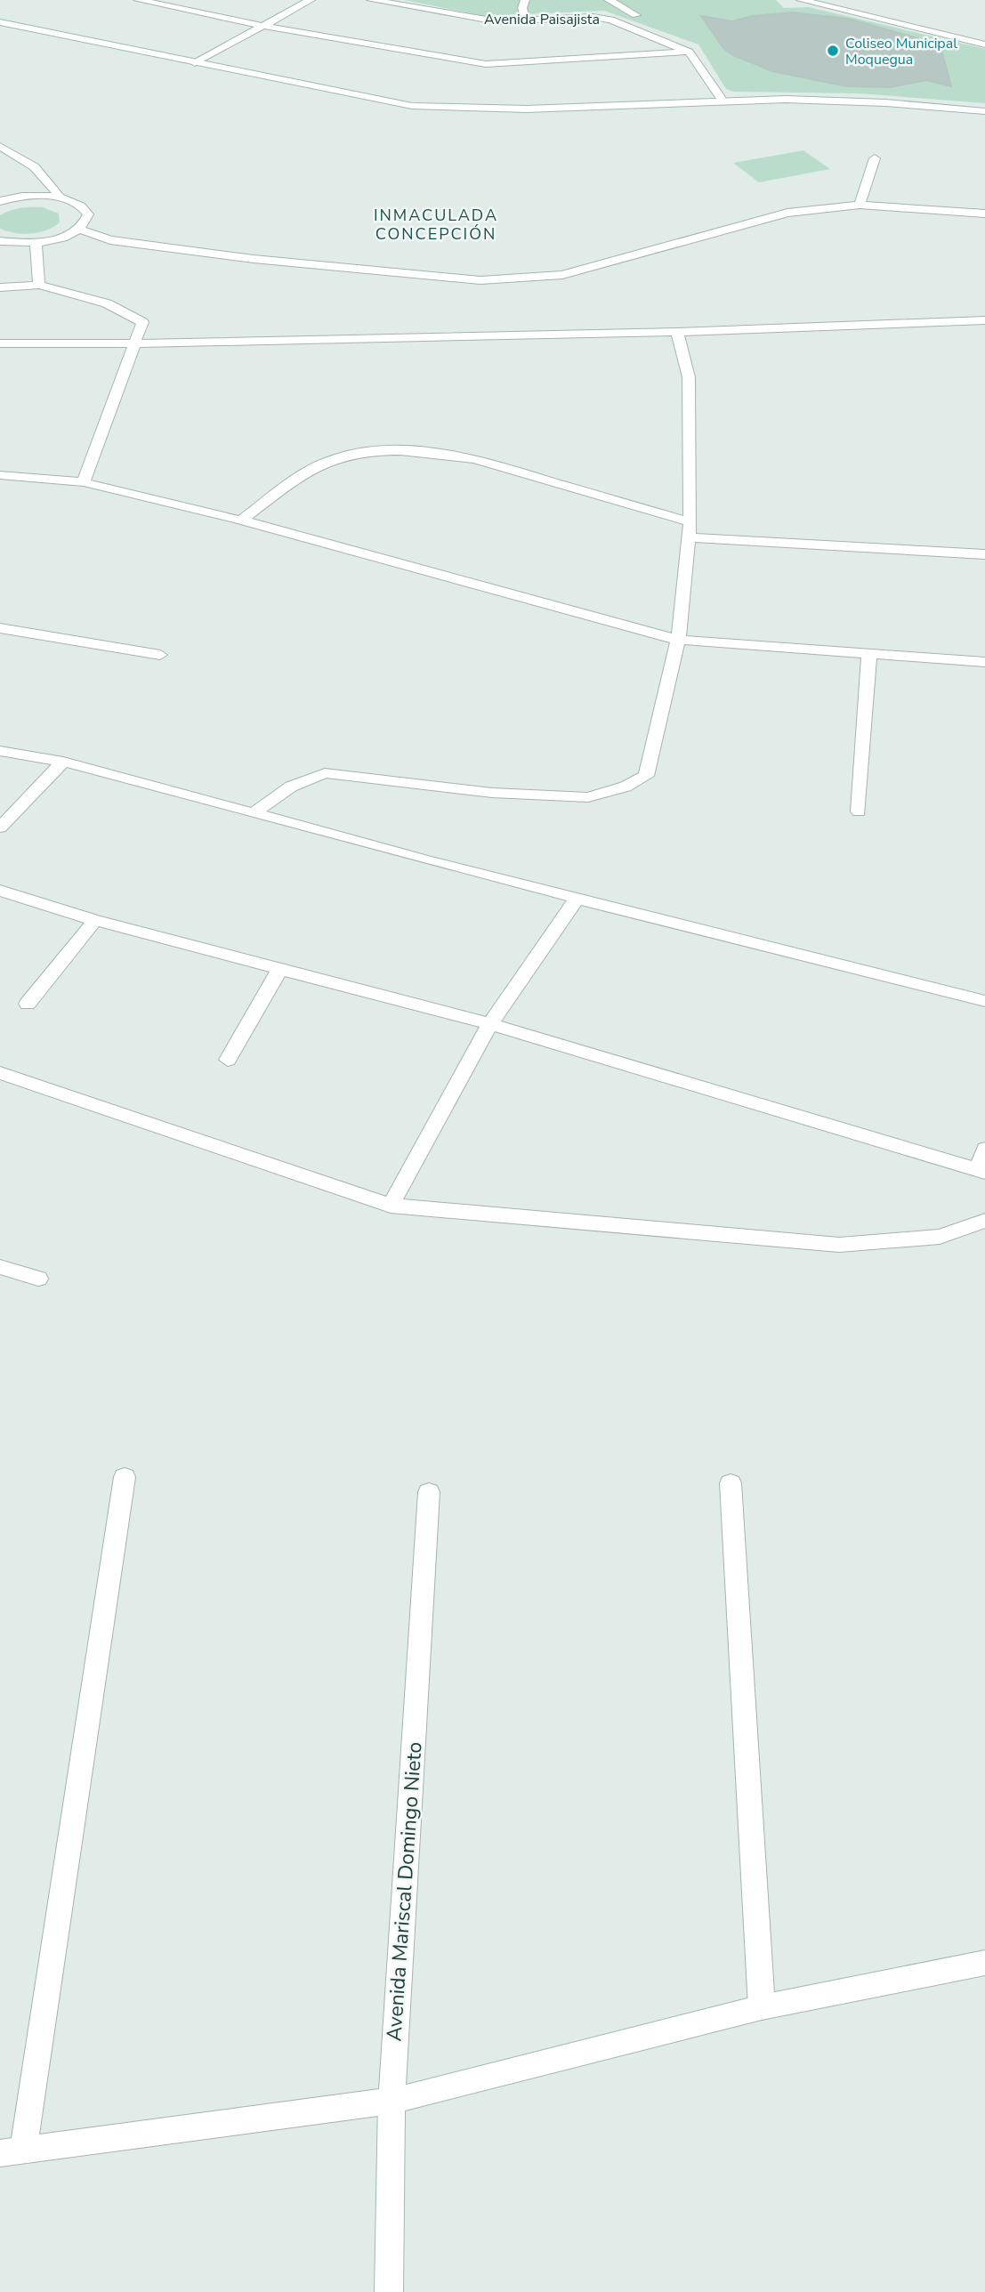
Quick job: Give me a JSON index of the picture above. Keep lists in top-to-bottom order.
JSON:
{
  "streets": {
    "street": ["Avenida Paisajista", "Avenida Mariscal Domingo Nieto"]
  },
  "districts": ["INMACULADA CONCEPCIÓN"],
  "places": ["Coliseo Municipal Moquegua"]
}
